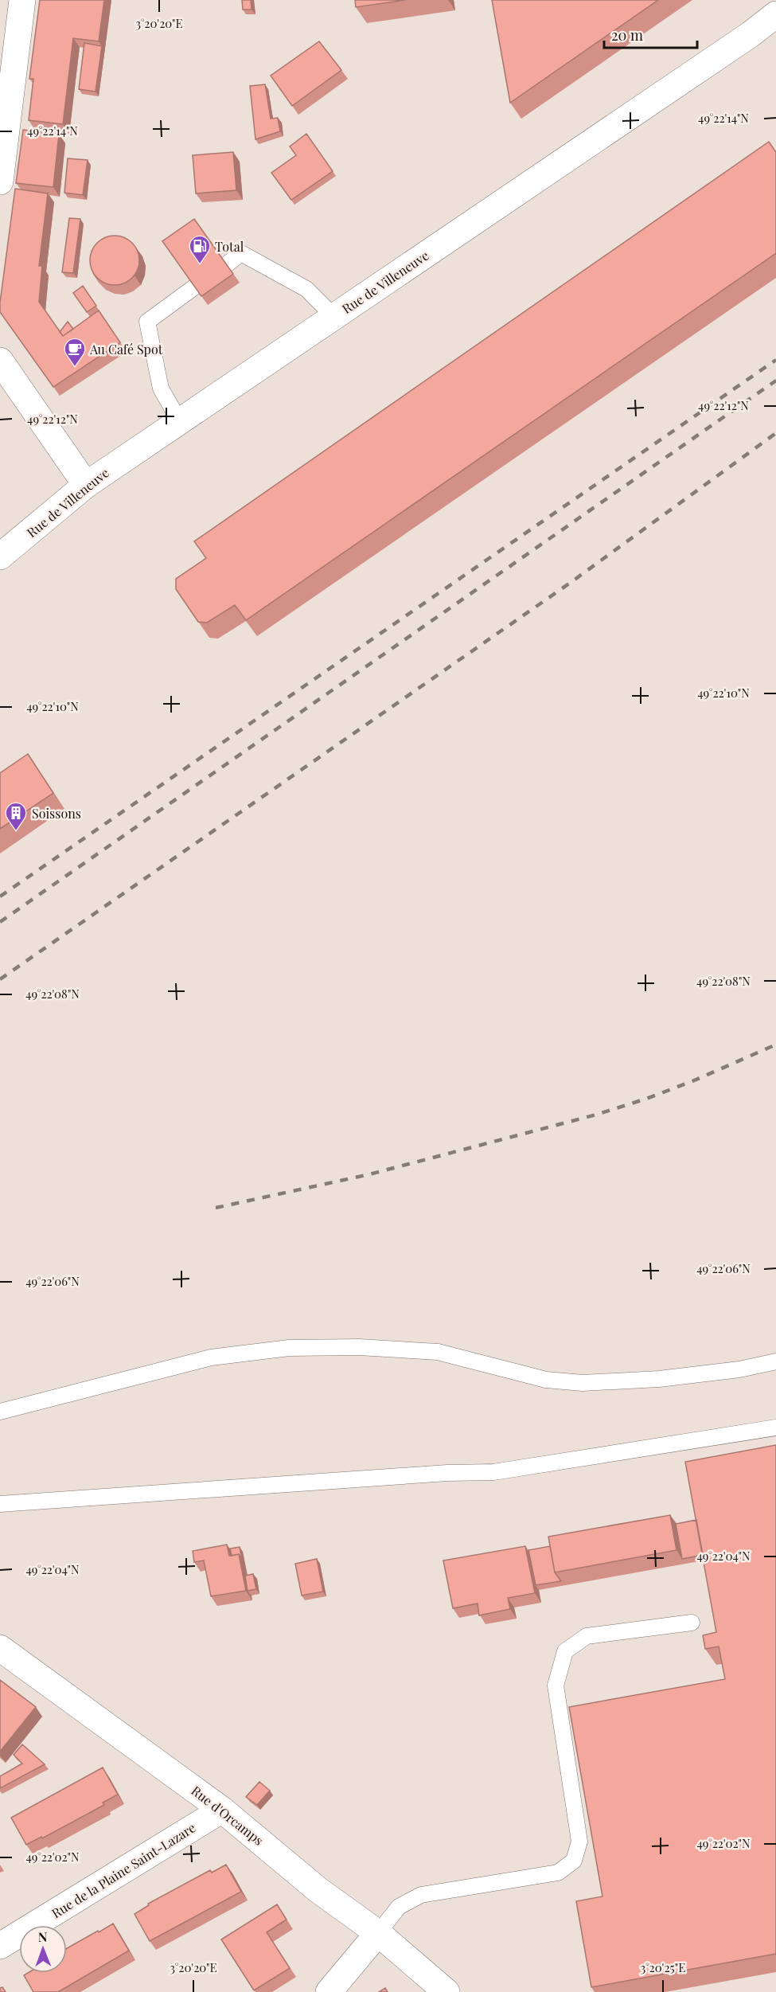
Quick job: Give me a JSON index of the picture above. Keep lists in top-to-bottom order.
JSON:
{
  "streets": {
    "street": ["Rue de Villeneuve", "Rue d'Orcamps", "Rue de la Plaine Saint-Lazare"]
  },
  "crossings": [
    ["Rue d'Orcamps", "Rue de la Plaine Saint-Lazare"]
  ],
  "places": {
    "fuel station": ["Total"],
    "cafe": ["Au Café Spot"],
    "building": ["Soissons"]
  },
  "scale_bar": "20 m",
  "north": "top",
  "coordinates": [
    "3°20'20\"E",
    "49°22'14\"N",
    "49°22'12\"N",
    "49°22'10\"N",
    "49°22'08\"N",
    "49°22'06\"N",
    "49°22'04\"N",
    "49°22'02\"N",
    "3°20'25\"E"
  ]
}
